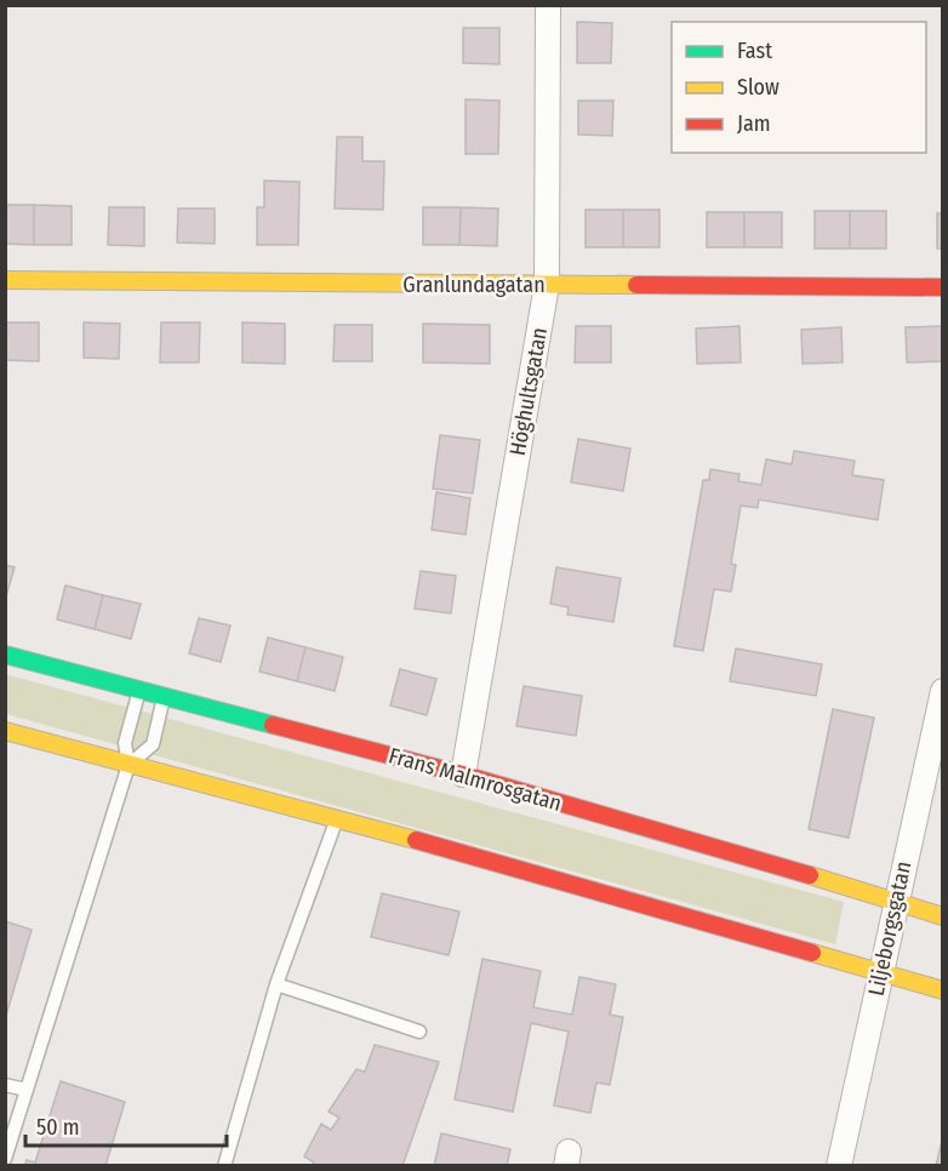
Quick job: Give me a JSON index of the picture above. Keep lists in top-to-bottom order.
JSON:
{
  "streets": {
    "street": [
      "Granlundagatan",
      "Höghultsgatan",
      "Frans Malmrosgatan",
      "Liljeborgsgatan"
    ]
  },
  "crossings": [
    ["Granlundagatan", "Höghultsgatan"],
    ["Höghultsgatan", "Frans Malmrosgatan"],
    ["Frans Malmrosgatan", "Liljeborgsgatan"]
  ],
  "legend": ["Fast", "Slow", "Jam"],
  "scale_bar": "50 m"
}
